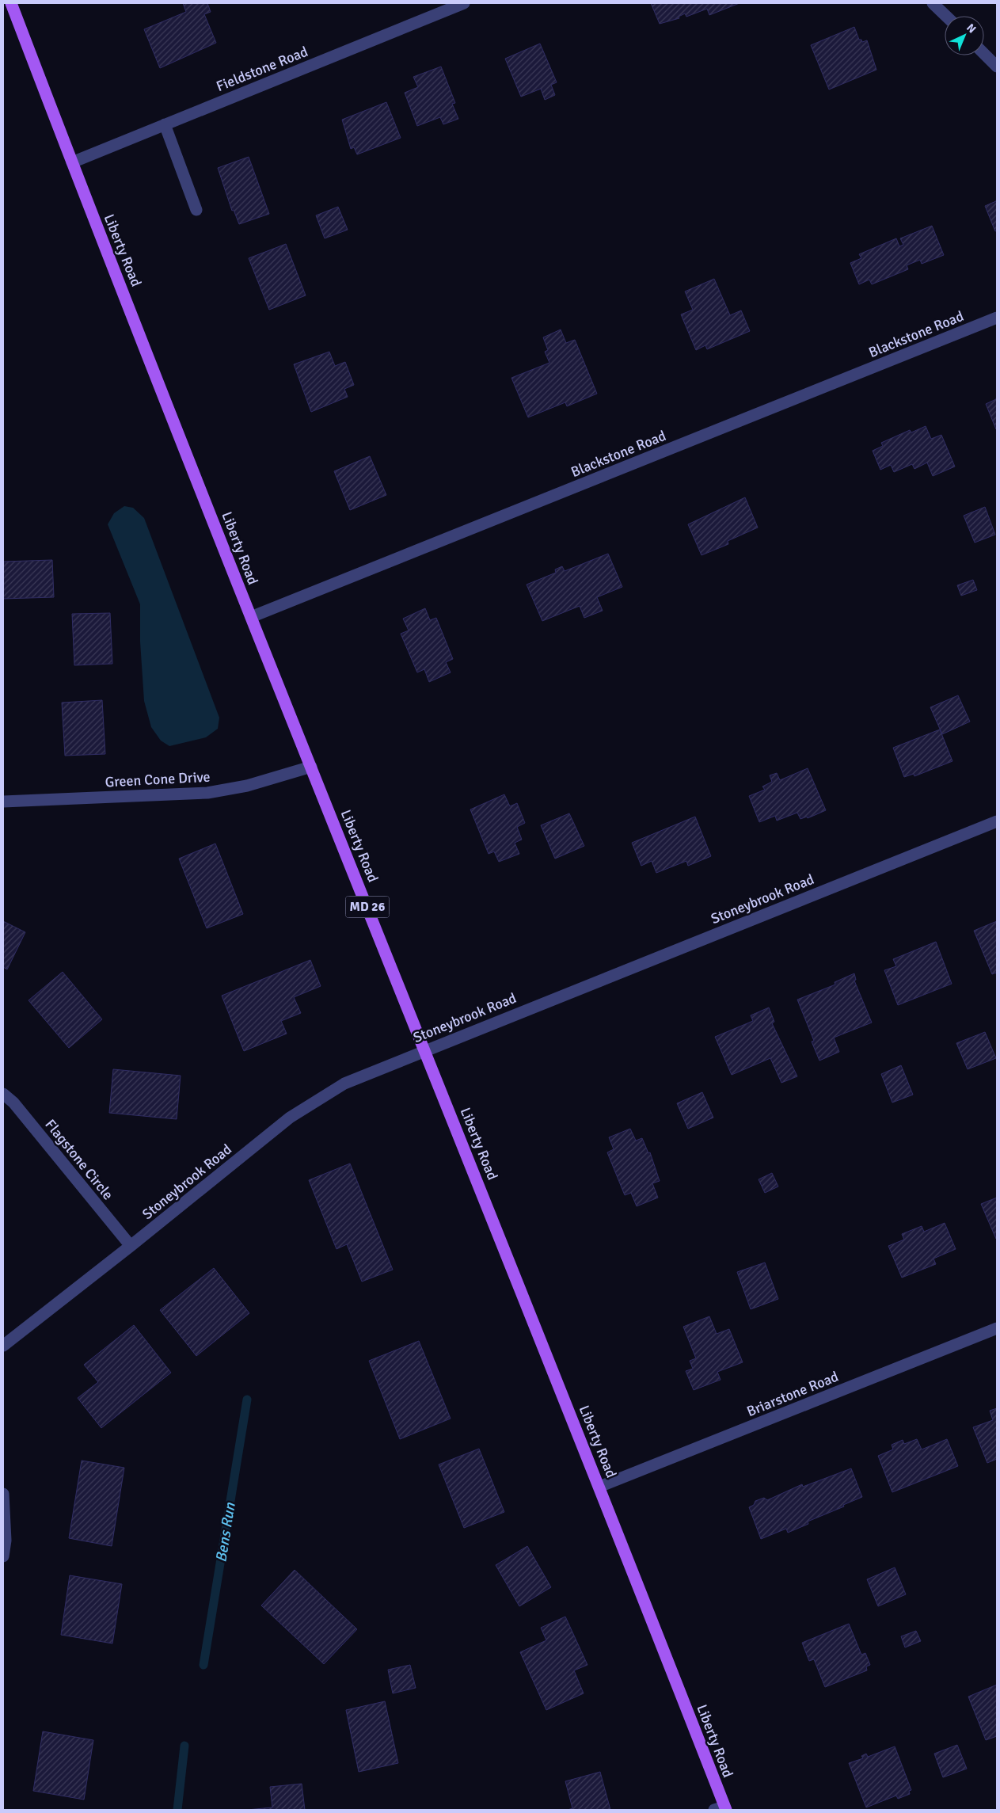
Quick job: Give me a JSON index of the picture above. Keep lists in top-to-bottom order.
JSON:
{
  "streets": {
    "main road": ["Liberty Road", "MD 26"],
    "street": [
      "Fieldstone Road",
      "Blackstone Road",
      "Green Cone Drive",
      "Stoneybrook Road",
      "Flagstone Circle",
      "Briarstone Road"
    ]
  },
  "crossings": [
    ["Fieldstone Road", "Liberty Road"],
    ["Liberty Road", "Blackstone Road"],
    ["Liberty Road", "Green Cone Drive"],
    ["Liberty Road", "Stoneybrook Road"],
    ["Liberty Road", "Briarstone Road"],
    ["Stoneybrook Road", "Flagstone Circle"]
  ],
  "water": ["Bens Run"],
  "north": "top right"
}
